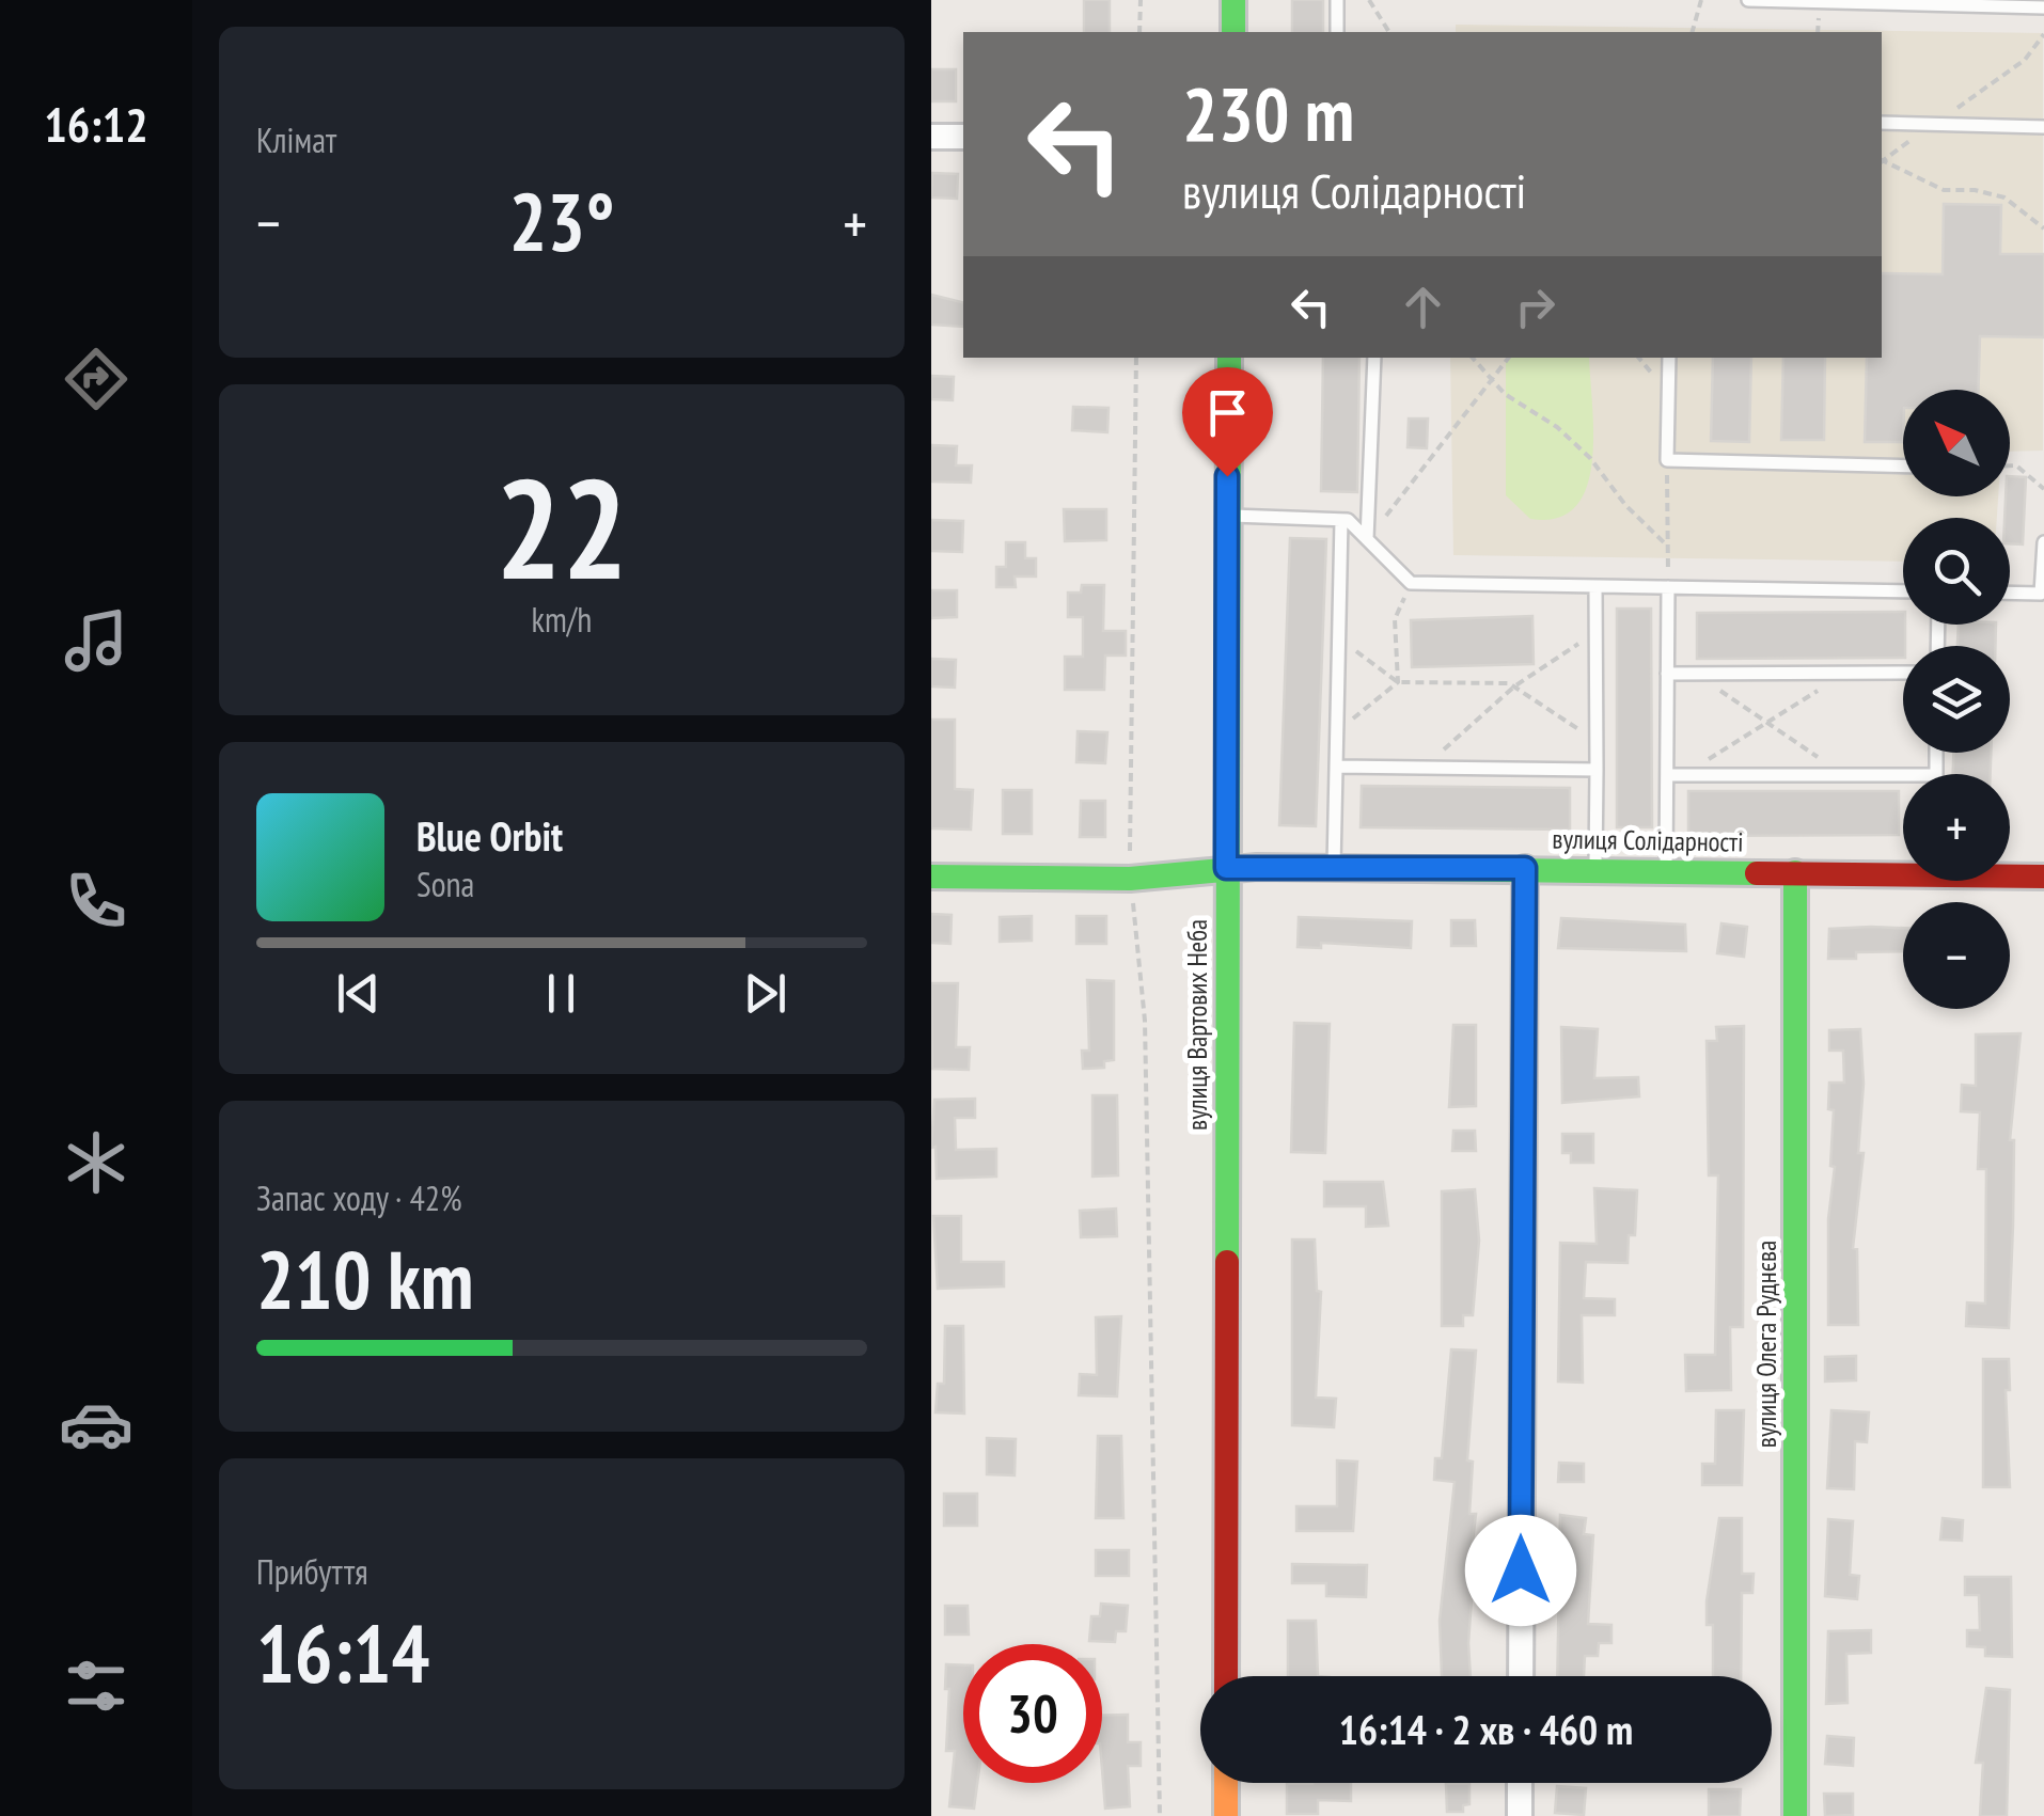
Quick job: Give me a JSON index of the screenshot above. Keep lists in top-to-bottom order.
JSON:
{
  "streets": {
    "street": ["вулиця Солідарності", "вулиця Вартових Неба", "вулиця Олега Руднєва"]
  },
  "crossings": [
    ["вулиця Солідарності", "вулиця Вартових Неба"],
    ["вулиця Солідарності", "вулиця Олега Руднєва"]
  ],
  "north": "top left",
  "page": {
    "tabs": "16:12",
    "tile": [
      "Клімат",
      ["22", "km/h"],
      ["Запас ходу · 42%", "210 km"],
      ["Прибуття", "16:14"]
    ],
    "turn": ["230 m", "вулиця Солідарності"],
    "heat": ["−", "23°", "+"],
    "map_buttons": ["+", "−"],
    "song": ["Blue Orbit", "Sona"],
    "limit": "30",
    "trip": "16:14 · 2 хв · 460 m"
  }
}
